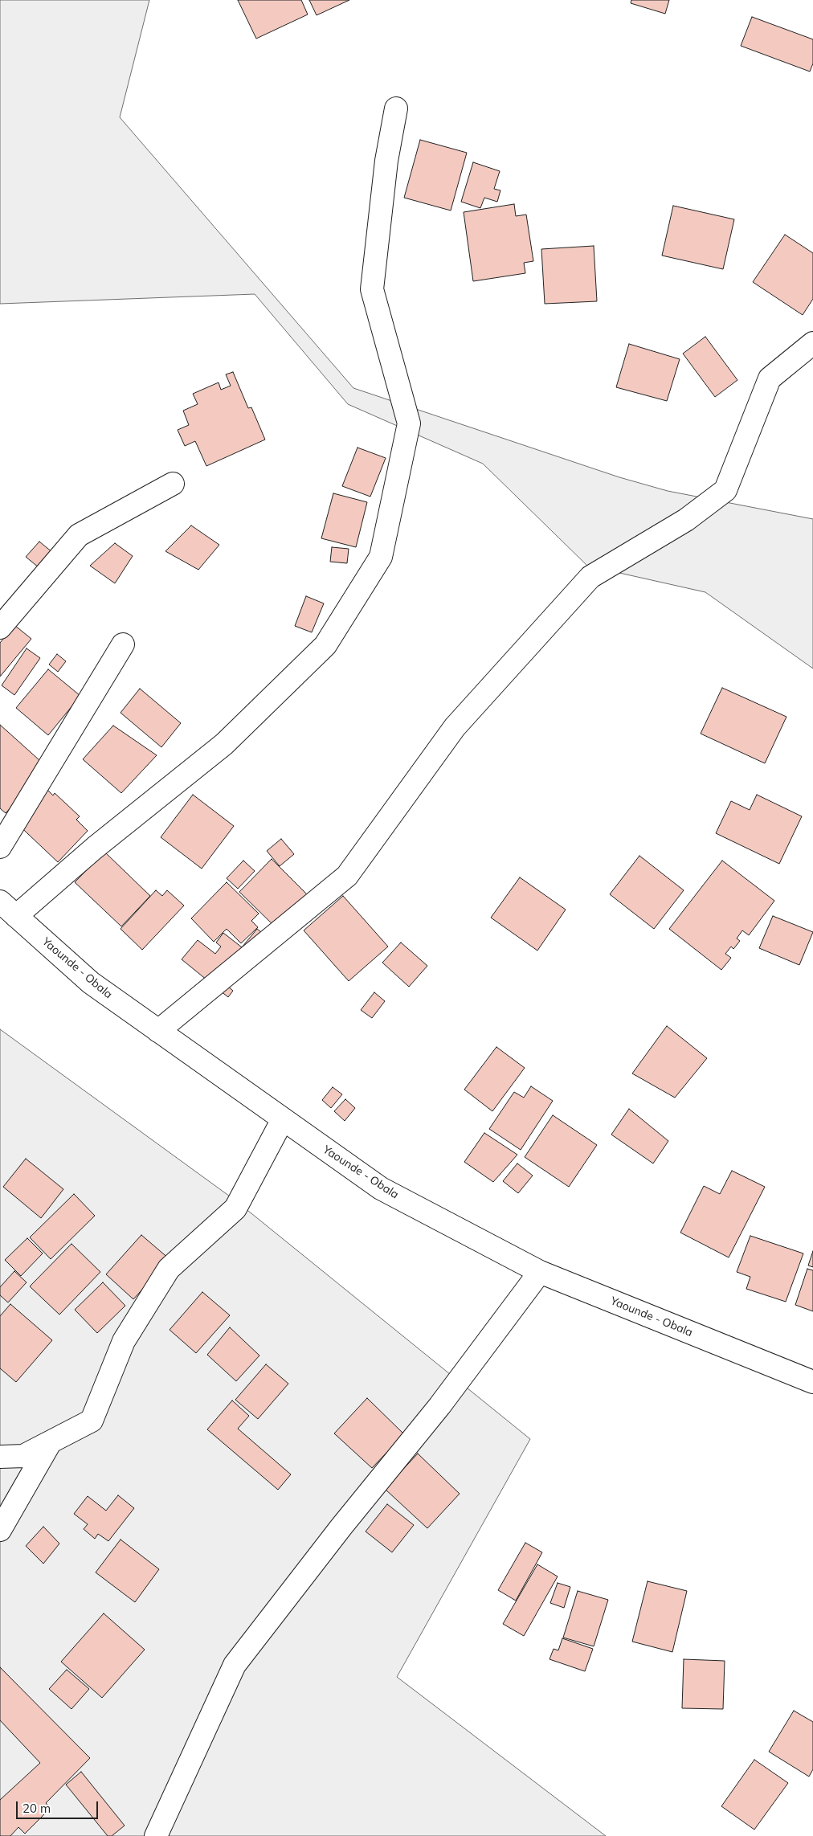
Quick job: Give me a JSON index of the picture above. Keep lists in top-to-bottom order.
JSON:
{
  "streets": {
    "main road": ["Yaounde - Obala"]
  },
  "scale_bar": "20 m"
}
